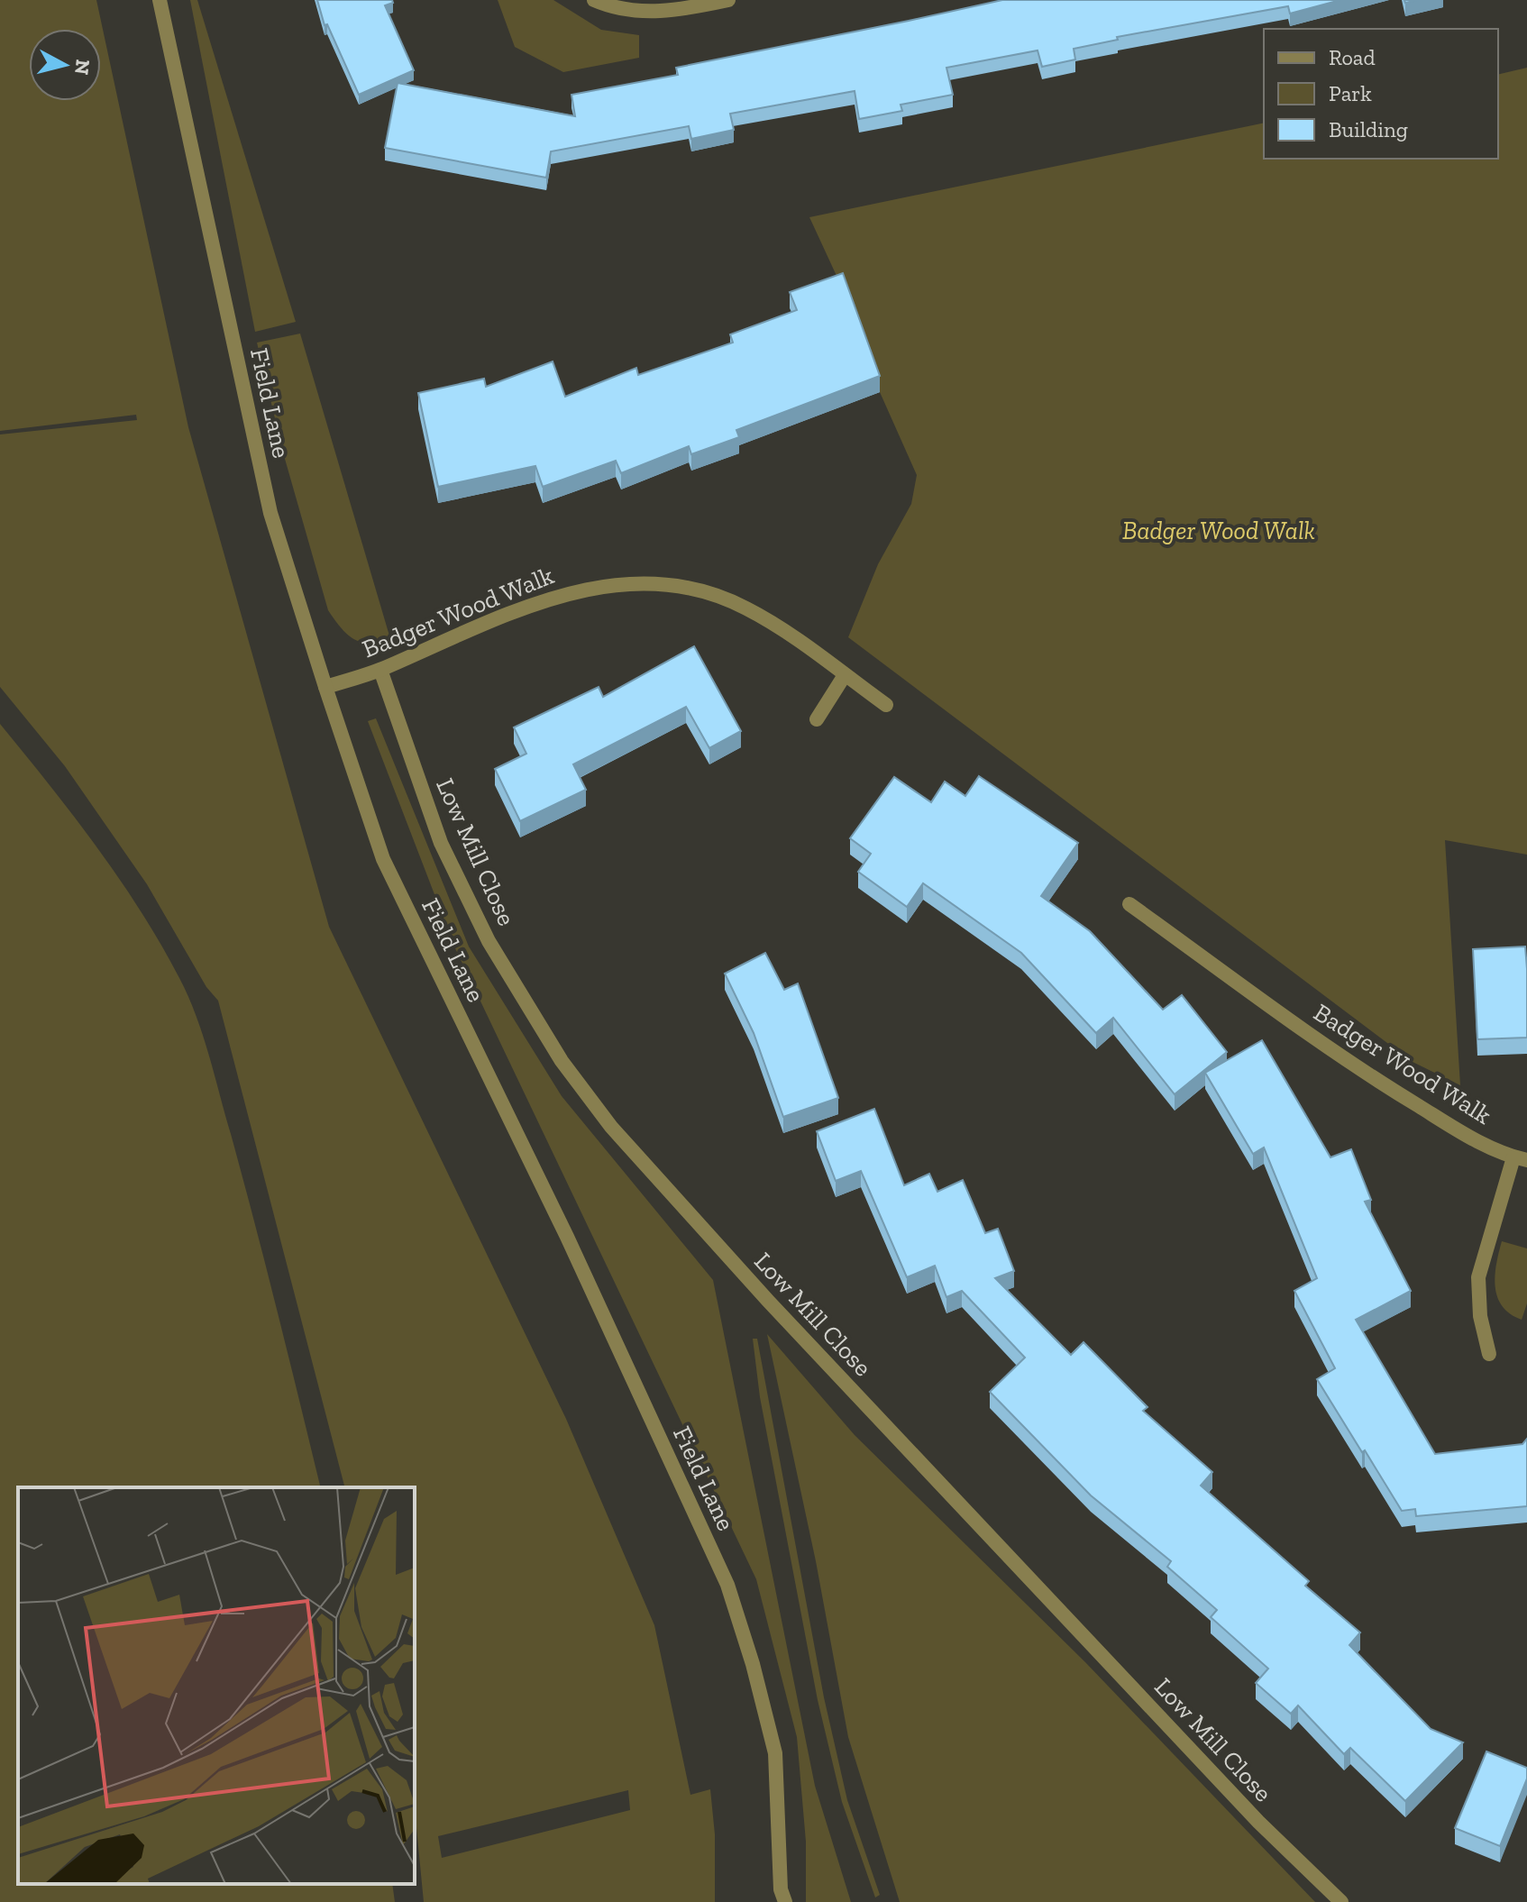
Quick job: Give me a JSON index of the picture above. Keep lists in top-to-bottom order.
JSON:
{
  "streets": {
    "street": ["Field Lane", "Badger Wood Walk", "Low Mill Close"]
  },
  "crossings": [
    ["Field Lane", "Badger Wood Walk"],
    ["Badger Wood Walk", "Low Mill Close"]
  ],
  "parks": ["Badger Wood Walk"],
  "legend": ["Road", "Park", "Building"],
  "north": "right"
}
